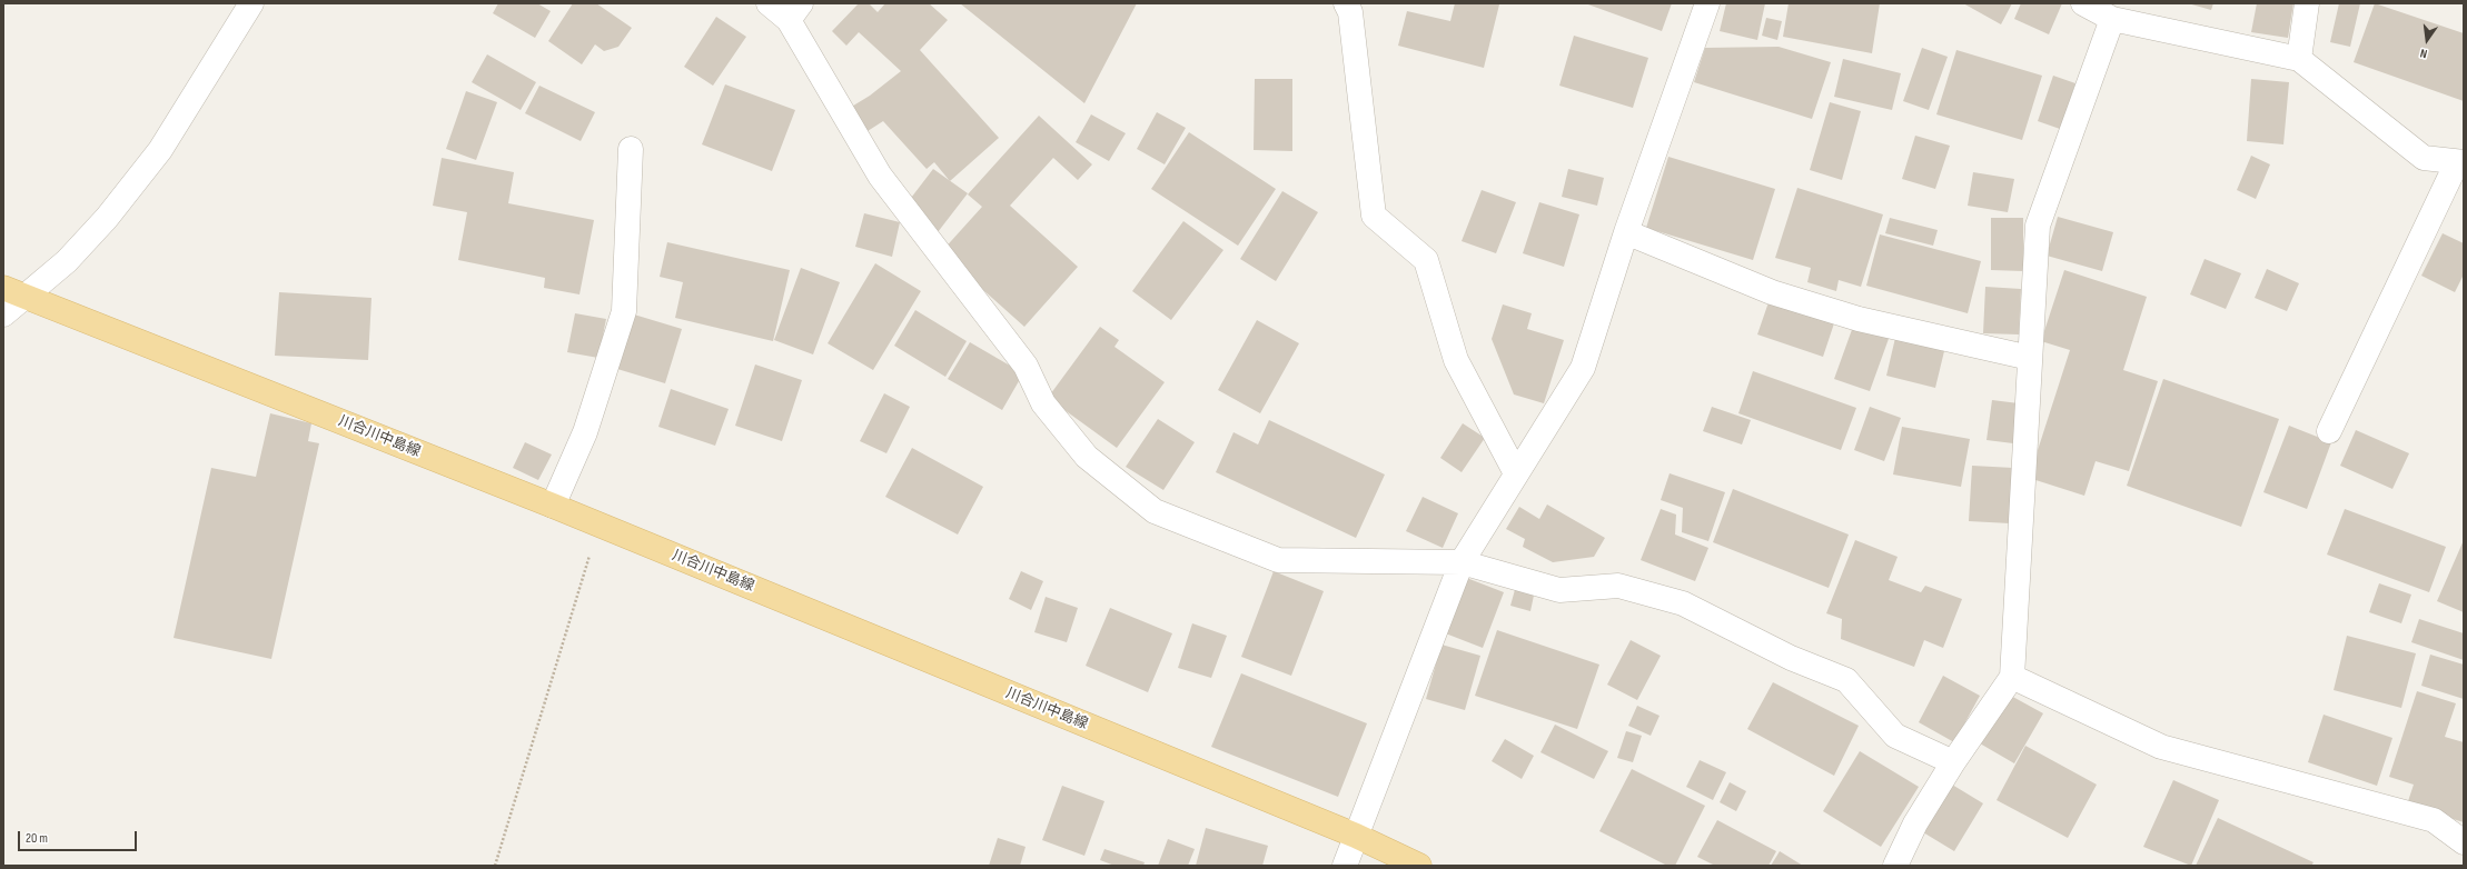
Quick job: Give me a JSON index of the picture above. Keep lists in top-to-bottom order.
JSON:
{
  "streets": {
    "main road": ["川合川中島線"]
  },
  "scale_bar": "20 m",
  "north": "bottom"
}
